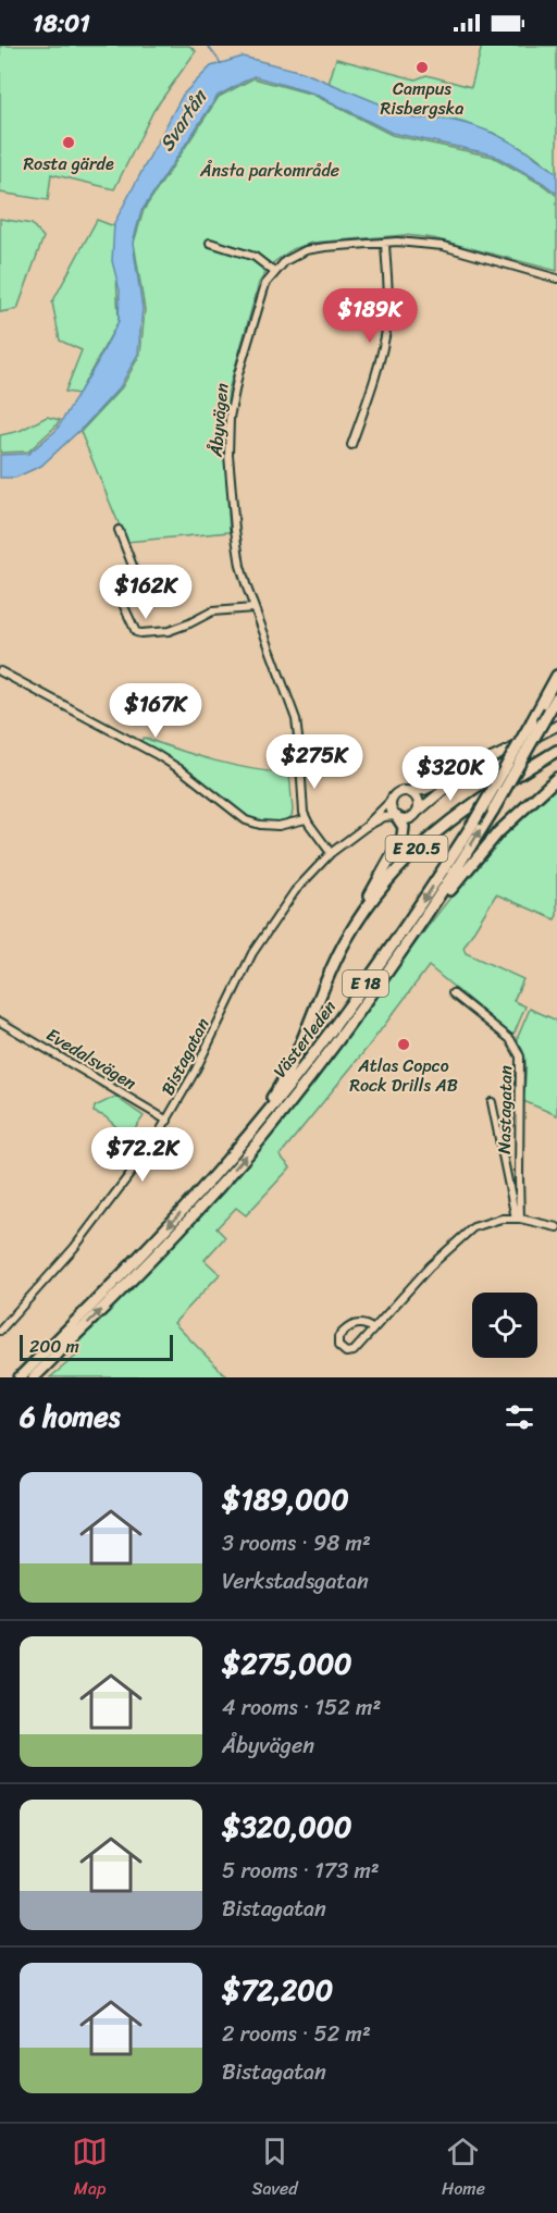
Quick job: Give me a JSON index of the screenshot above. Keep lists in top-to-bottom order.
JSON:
{
  "streets": {
    "highway": ["E 20.5", "E 18", "Västerleden"],
    "street": [
      "Åbyvägen",
      "Bistagatan",
      "Evedalsvägen",
      "Nastagatan"
    ]
  },
  "crossings": [
    ["Åbyvägen", "Bistagatan"],
    ["E 20.5", "Västerleden"],
    ["E 20.5", "Bistagatan"],
    ["Bistagatan", "Evedalsvägen"]
  ],
  "water": ["Svartån"],
  "parks": ["Ånsta parkområde"],
  "places": ["Campus Risbergska", "Rosta gärde", "Atlas Copco Rock Drills AB"],
  "scale_bar": "200 m",
  "page": {
    "status": "18:01",
    "price": [
      "$189K",
      "$162K",
      "$167K",
      "$275K",
      "$320K",
      "$72.2K"
    ],
    "scale": "200 m",
    "heading": "6 homes",
    "list": [
      {
        "name": "$189,000",
        "note": "3 rooms · 98 m² · Verkstadsgatan"
      },
      {
        "name": "$275,000",
        "note": "4 rooms · 152 m² · Åbyvägen"
      },
      {
        "name": "$320,000",
        "note": "5 rooms · 173 m² · Bistagatan"
      },
      {
        "name": "$72,200",
        "note": "2 rooms · 52 m² · Bistagatan"
      }
    ],
    "tabs": ["Map", "Saved", "Home"]
  }
}
